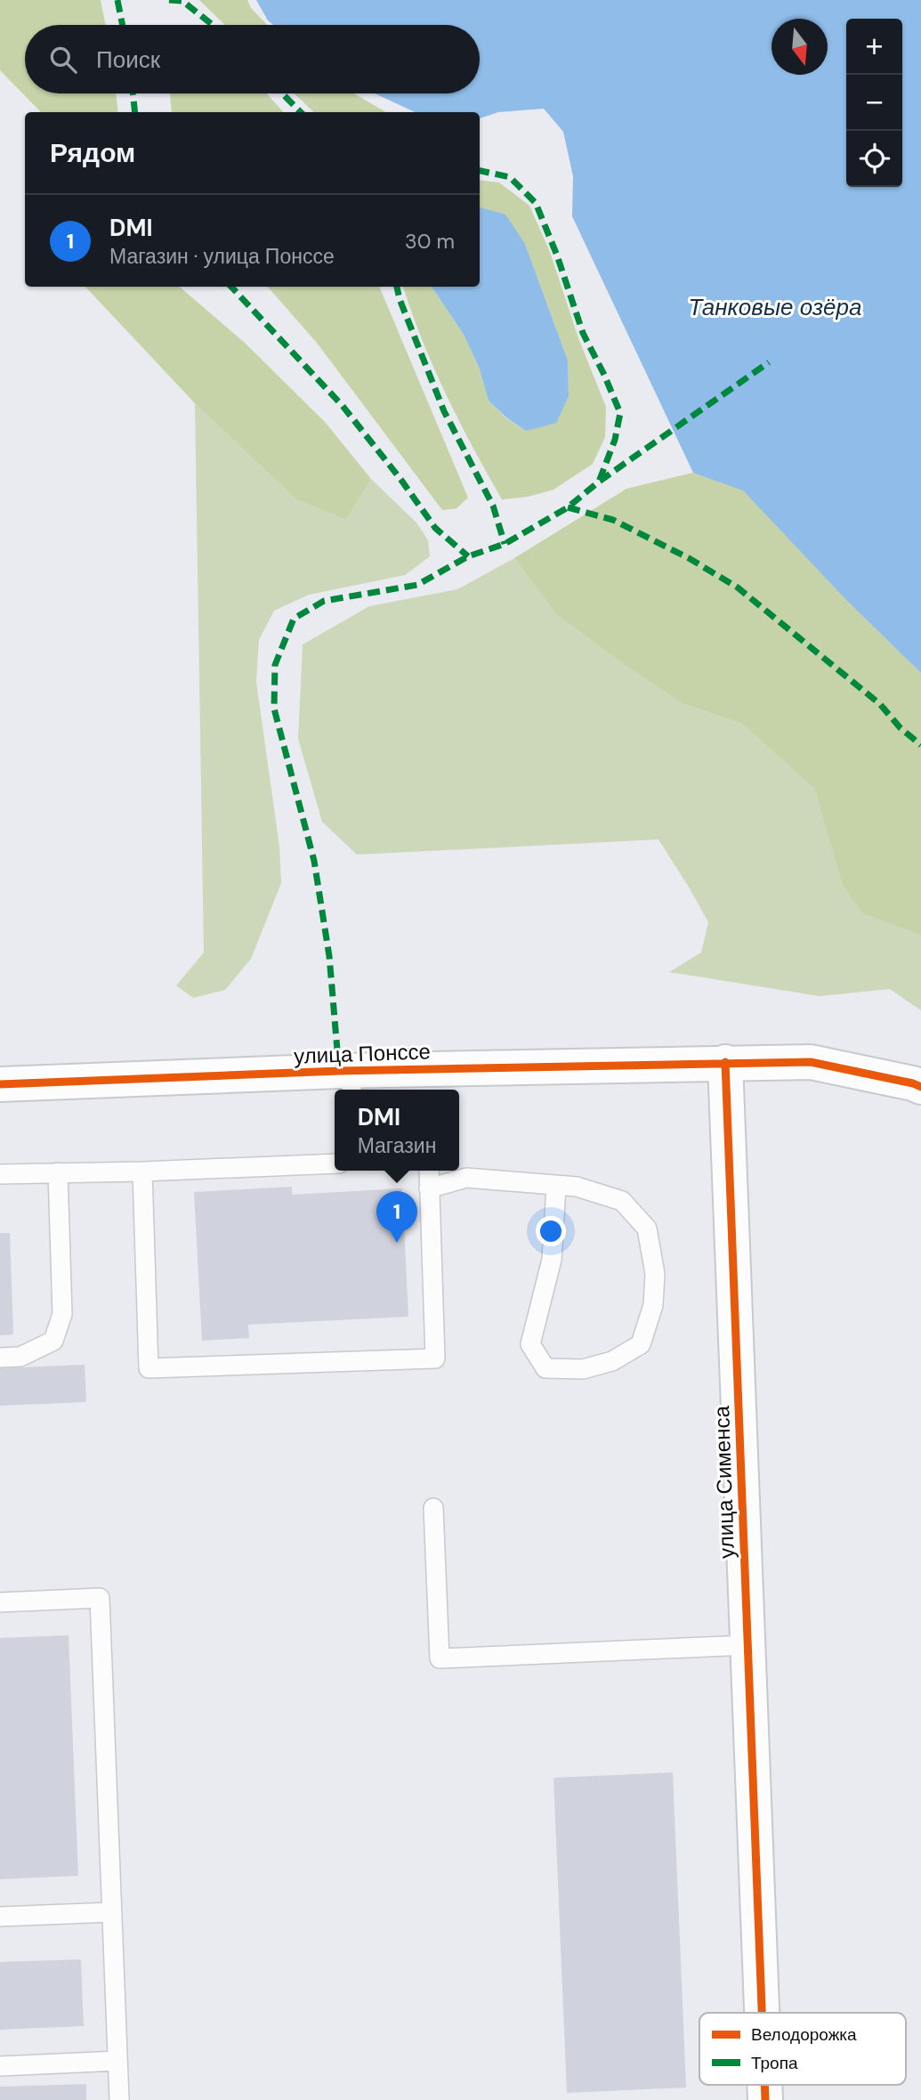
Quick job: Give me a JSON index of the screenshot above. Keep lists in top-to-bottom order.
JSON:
{
  "streets": {
    "street": ["улица Понссе", "улица Сименса"]
  },
  "crossings": [
    ["улица Понссе", "улица Сименса"]
  ],
  "water": ["Танковые озёра"],
  "legend": ["Велодорожка", "Тропа"],
  "north": "bottom",
  "page": {
    "map_buttons": ["+", "−"],
    "search": "Поиск",
    "heading": "Рядом",
    "list": [
      {
        "mark": "1",
        "name": "DMI",
        "note": "Магазин · улица Понссе",
        "value": "30 m"
      }
    ],
    "popup": ["DMI", "Магазин"],
    "pins": "1"
  }
}
